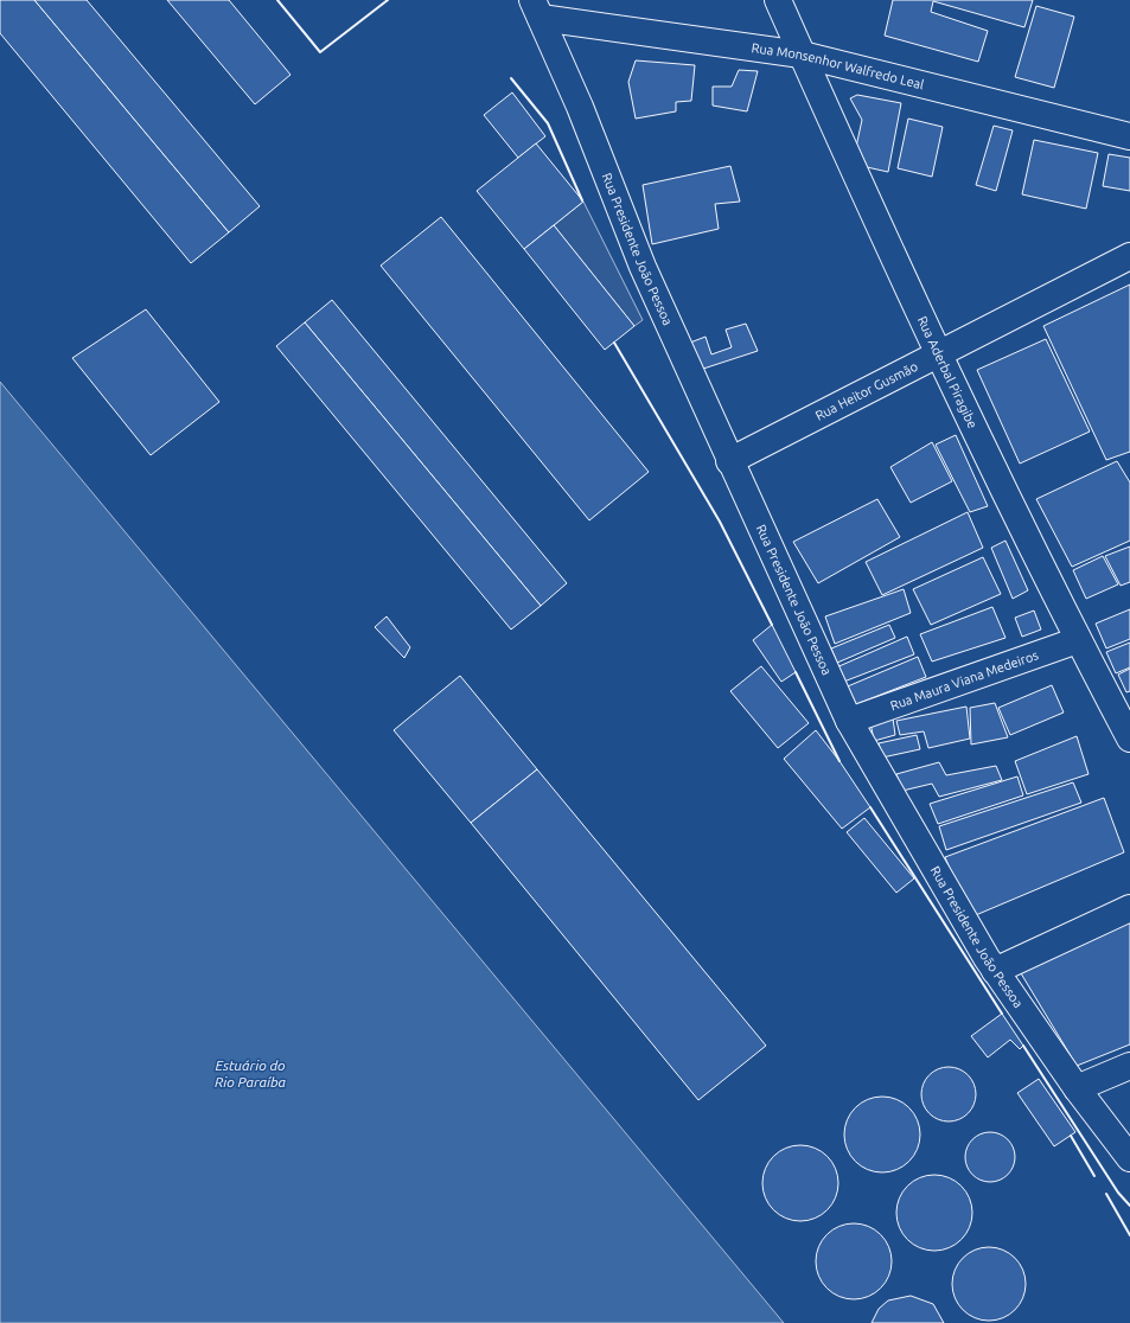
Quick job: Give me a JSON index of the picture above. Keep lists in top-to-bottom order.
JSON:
{
  "streets": {
    "street": [
      "Rua Monsenhor Walfredo Leal",
      "Rua Presidente João Pessoa",
      "Rua Aderbal Piragibe",
      "Rua Heitor Gusmão",
      "Rua Maura Viana Medeiros"
    ]
  },
  "crossings": [
    ["Rua Monsenhor Walfredo Leal", "Rua Presidente João Pessoa"],
    ["Rua Monsenhor Walfredo Leal", "Rua Aderbal Piragibe"],
    ["Rua Presidente João Pessoa", "Rua Heitor Gusmão"],
    ["Rua Presidente João Pessoa", "Rua Maura Viana Medeiros"],
    ["Rua Aderbal Piragibe", "Rua Heitor Gusmão"],
    ["Rua Aderbal Piragibe", "Rua Maura Viana Medeiros"]
  ],
  "water": ["Estuário do Rio Paraíba"]
}
